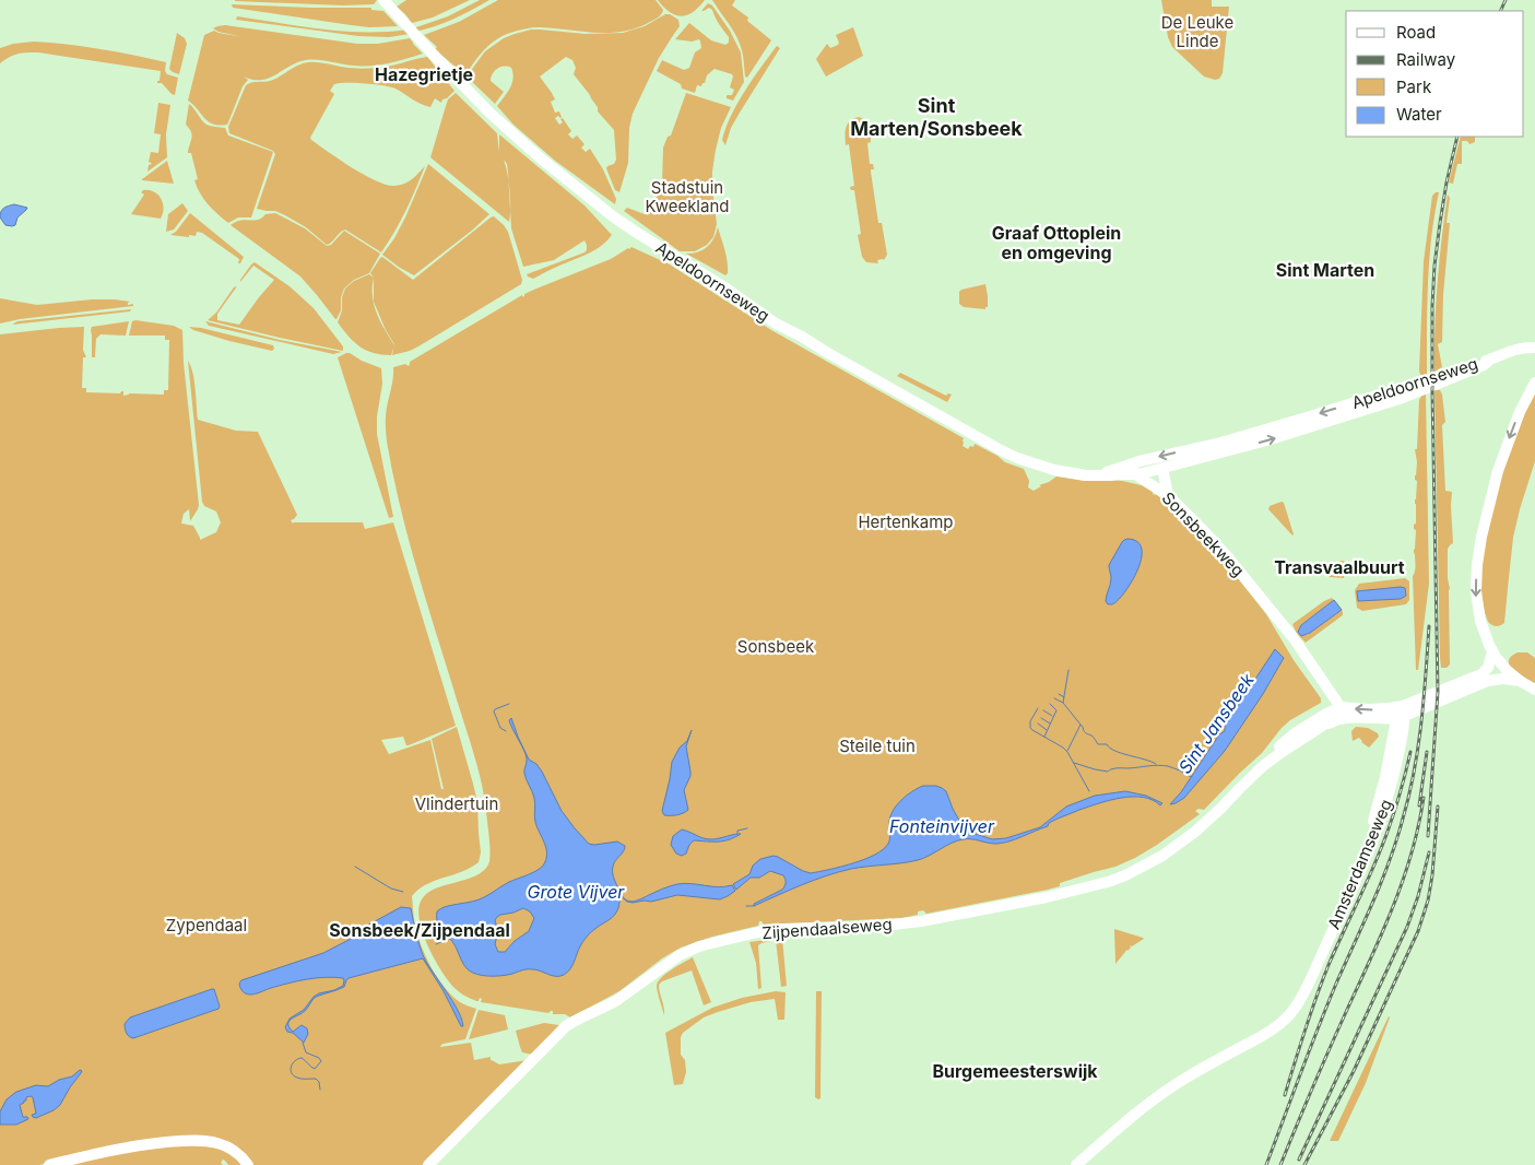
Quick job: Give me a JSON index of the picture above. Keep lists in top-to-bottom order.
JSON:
{
  "streets": {
    "main road": [
      "Apeldoornseweg",
      "Sonsbeekweg",
      "Amsterdamseweg",
      "Zijpendaalseweg"
    ]
  },
  "crossings": [
    ["Apeldoornseweg", "Sonsbeekweg"],
    ["Sonsbeekweg", "Zijpendaalseweg"]
  ],
  "districts": [
    "Hazegrietje",
    "Sint Marten/Sonsbeek",
    "Graaf Ottoplein en omgeving",
    "Sint Marten",
    "Transvaalbuurt",
    "Sonsbeek/Zijpendaal",
    "Burgemeesterswijk"
  ],
  "water": ["Sint Jansbeek", "Fonteinvijver", "Grote Vijver"],
  "parks": [
    "De Leuke Linde",
    "Stadstuin Kweekland",
    "Hertenkamp",
    "Sonsbeek",
    "Steile tuin",
    "Vlindertuin",
    "Zypendaal"
  ],
  "legend": [
    "Road",
    "Railway",
    "Park",
    "Water"
  ]
}
